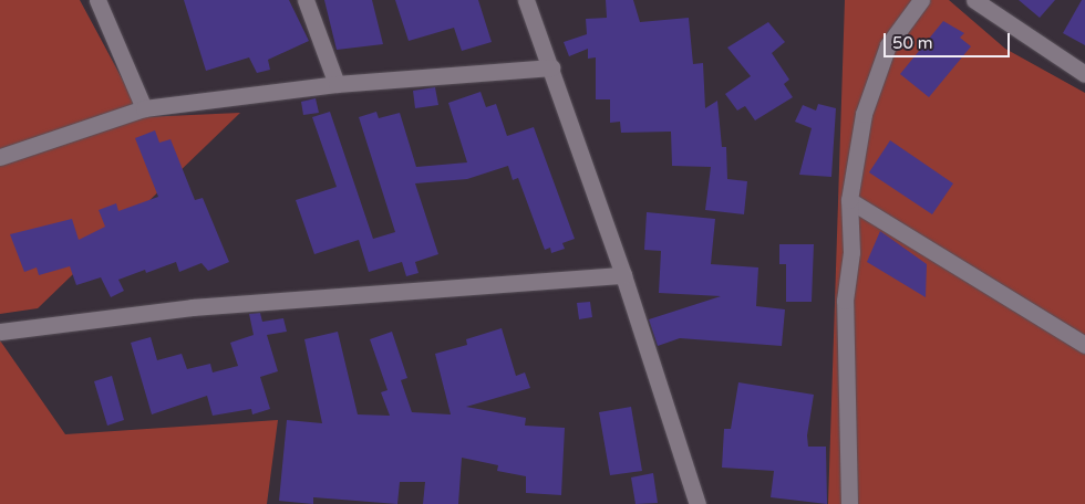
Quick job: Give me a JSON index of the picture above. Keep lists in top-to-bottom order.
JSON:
{
  "scale_bar": "50 m"
}
